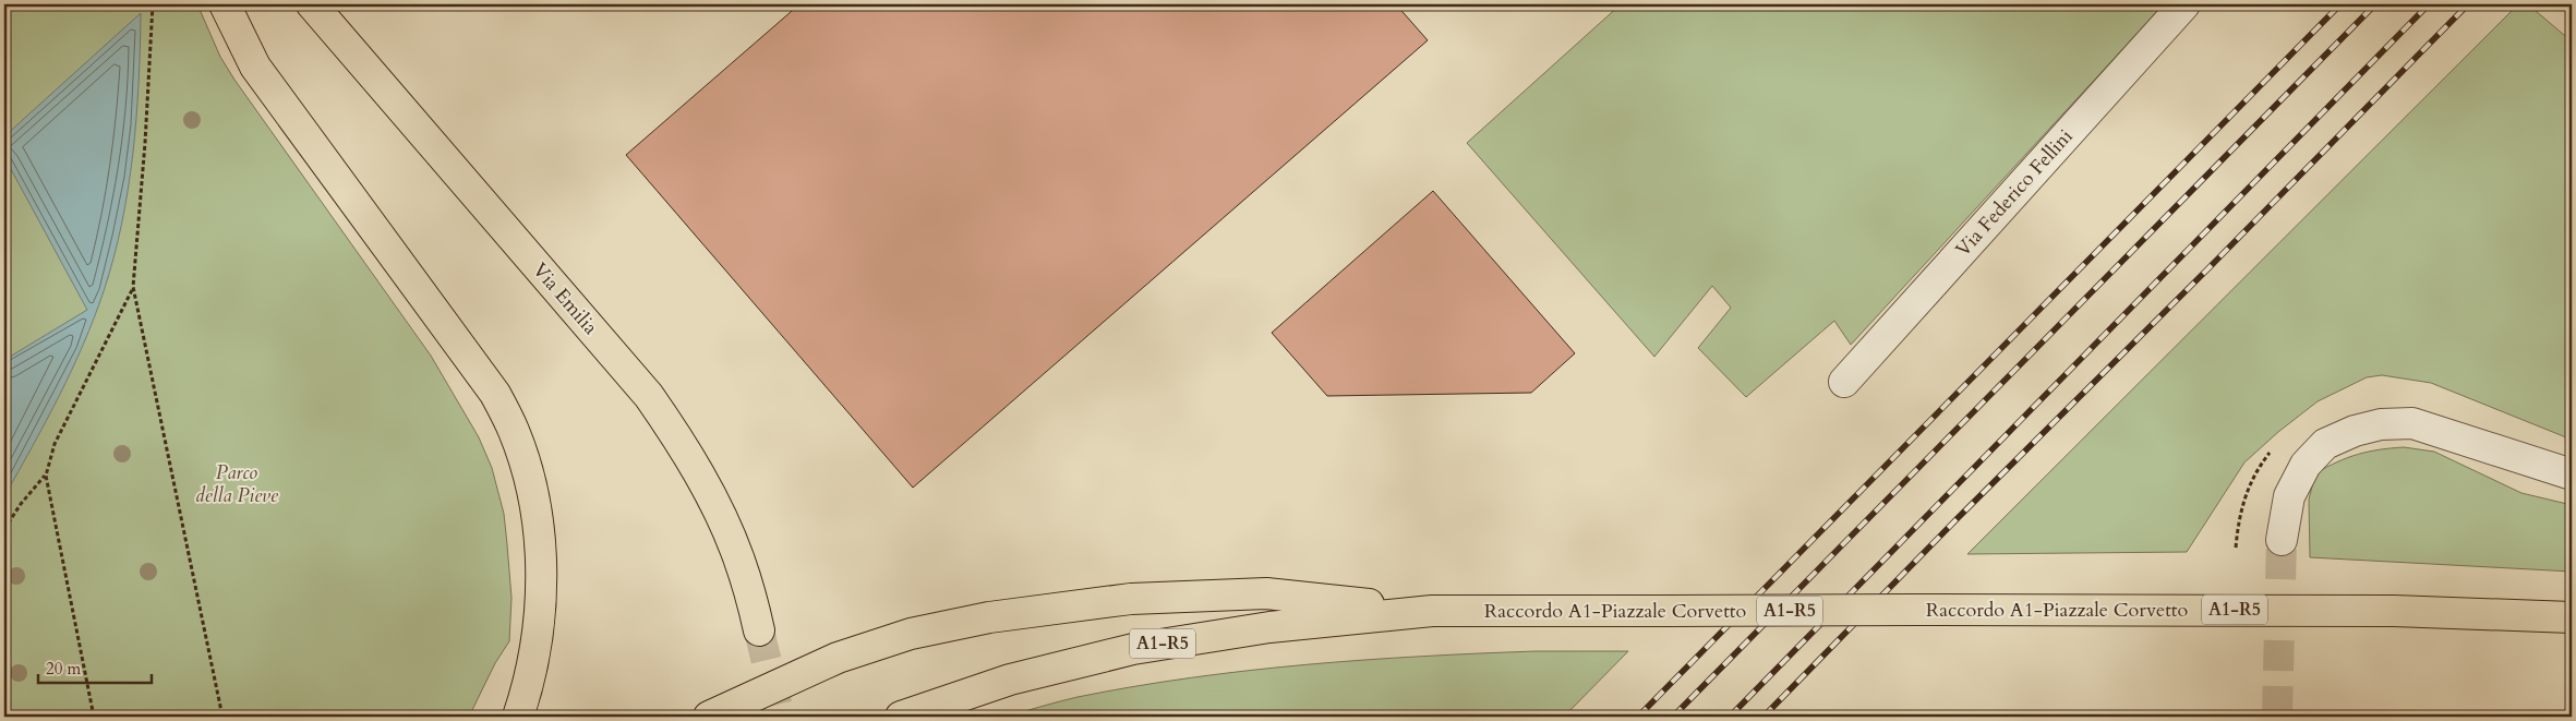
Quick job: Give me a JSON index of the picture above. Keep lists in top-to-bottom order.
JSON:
{
  "streets": {
    "main road": ["Via Emilia", "Raccordo A1-Piazzale Corvetto", "A1-R5"],
    "street": ["Via Federico Fellini"]
  },
  "parks": ["Parco della Pieve"],
  "scale_bar": "20 m"
}
